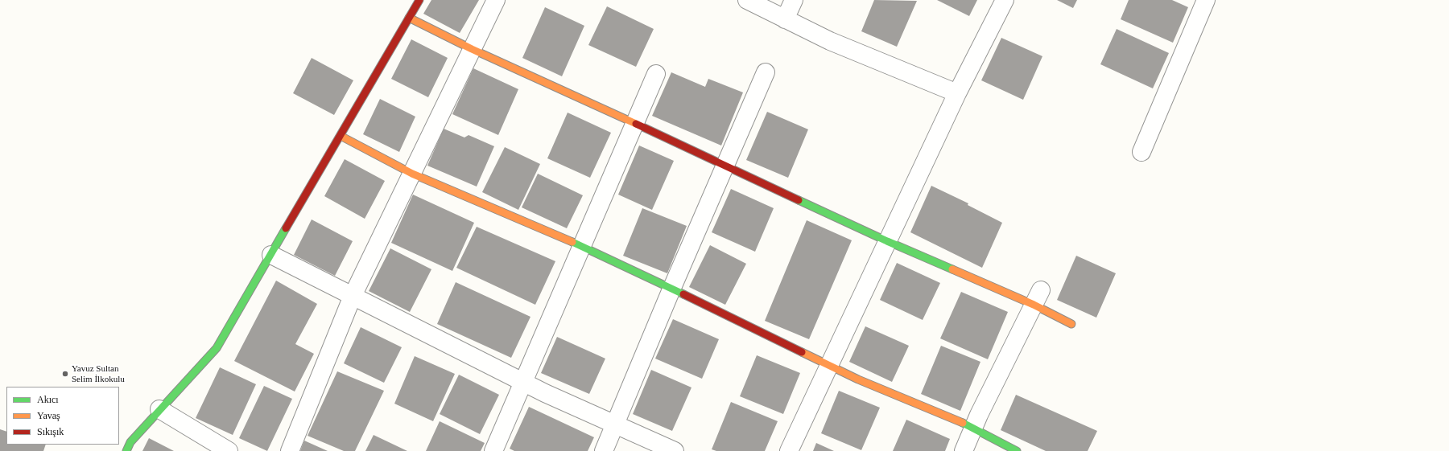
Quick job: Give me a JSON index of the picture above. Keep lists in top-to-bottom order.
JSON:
{
  "places": ["Yavuz Sultan Selim İlkokulu"],
  "legend": ["Akıcı", "Yavaş", "Sıkışık"]
}
